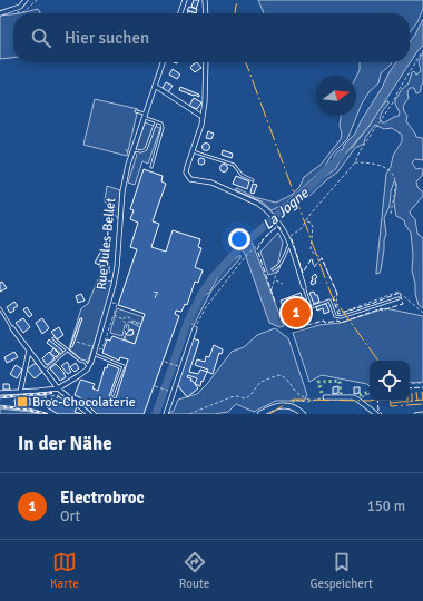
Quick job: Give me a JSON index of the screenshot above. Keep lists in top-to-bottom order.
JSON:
{
  "streets": {
    "street": ["Rue Jules-Bellet"]
  },
  "water": ["La Jogne"],
  "places": {
    "transit": ["Broc-Chocolaterie"]
  },
  "house_numbers": ["7"],
  "north": "right",
  "page": {
    "search": "Hier suchen",
    "pins": "1",
    "heading": "In der Nähe",
    "list": [
      {
        "mark": "1",
        "name": "Electrobroc",
        "note": "Ort",
        "value": "150 m"
      }
    ],
    "nav": ["Karte", "Route", "Gespeichert"]
  }
}
